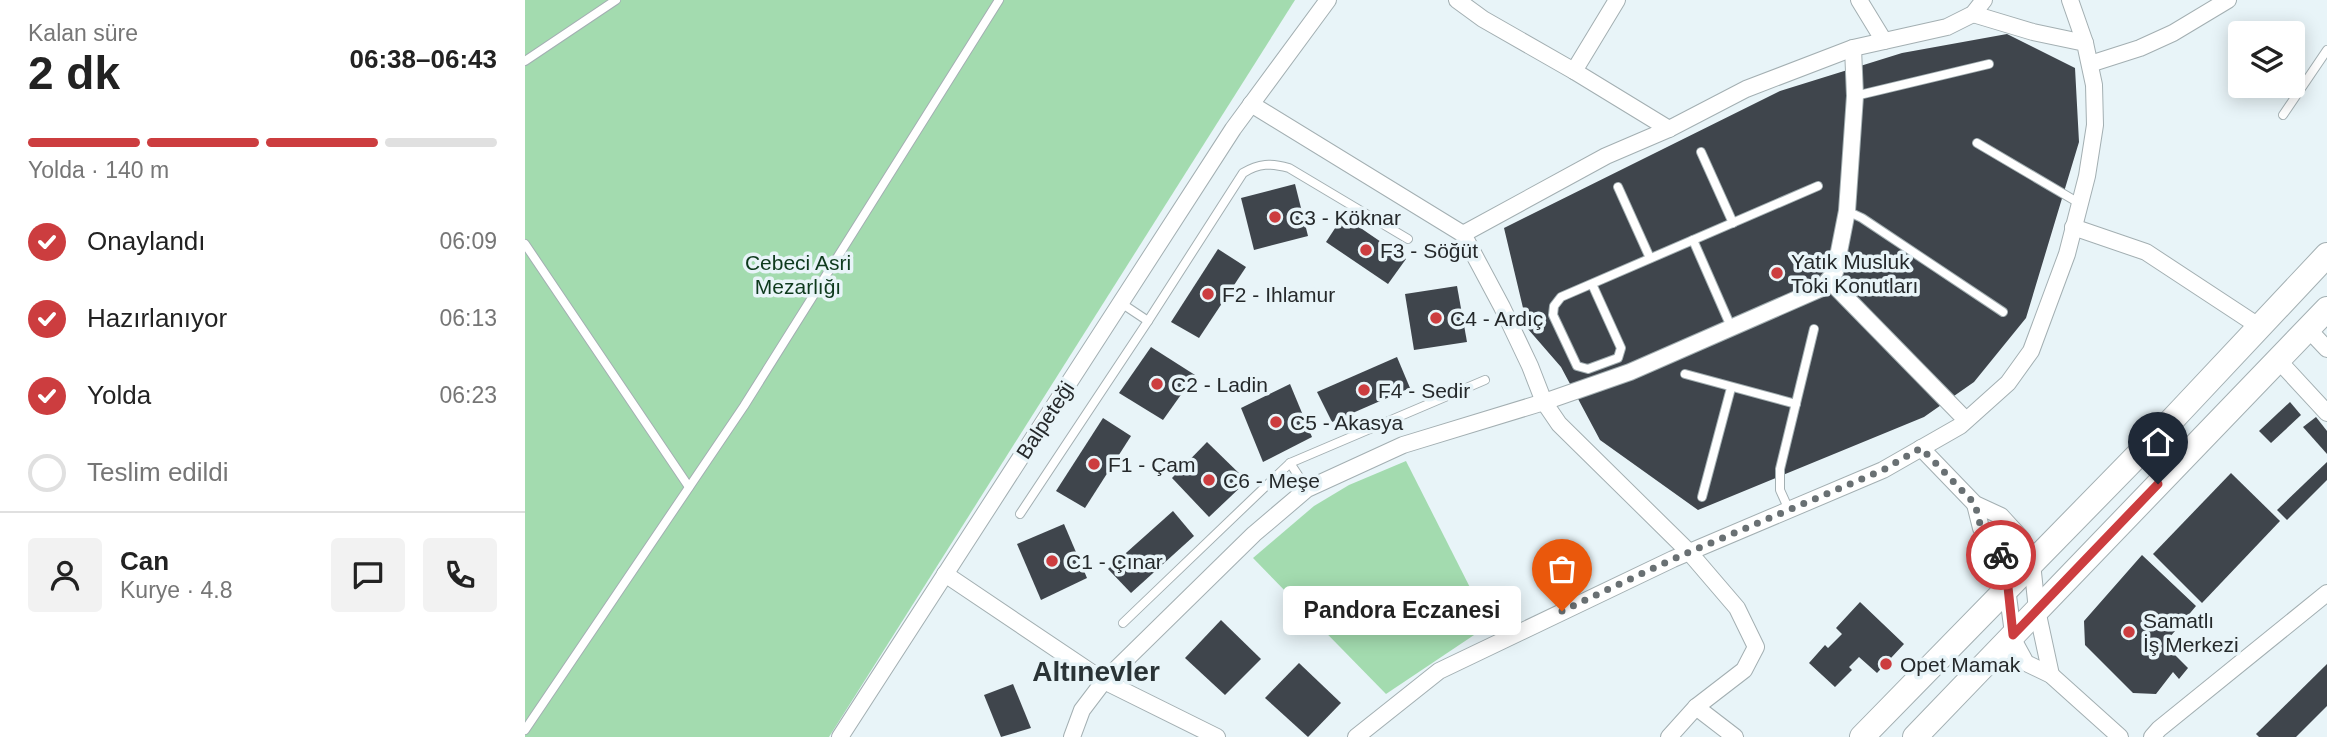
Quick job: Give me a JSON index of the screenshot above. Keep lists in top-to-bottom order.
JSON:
{
  "streets": {
    "street": ["Balpeteği"]
  },
  "districts": ["Altınevler"],
  "parks": ["Cebeci Asri Mezarlığı"],
  "places": [
    "C3 - Köknar",
    "F3 - Söğüt",
    "Yatık Musluk Toki Konutları",
    "F2 - Ihlamur",
    "C4 - Ardıç",
    "C2 - Ladin",
    "F4 - Sedir",
    "C5 - Akasya",
    "F1 - Çam",
    "C6 - Meşe",
    "C1 - Çınar",
    "Pandora Eczanesi",
    "Samatlı İş Merkezi",
    "Opet Mamak"
  ],
  "page": {
    "heading": ["2 dk", "Kalan süre", "06:38–06:43"],
    "panel": ["Can", "Kurye · 4.8"],
    "bar": "Yolda · 140 m",
    "list": [
      ["Onaylandı", "06:09"],
      ["Hazırlanıyor", "06:13"],
      ["Yolda", "06:23"],
      "Teslim edildi"
    ],
    "bubble": "Pandora Eczanesi"
  }
}
